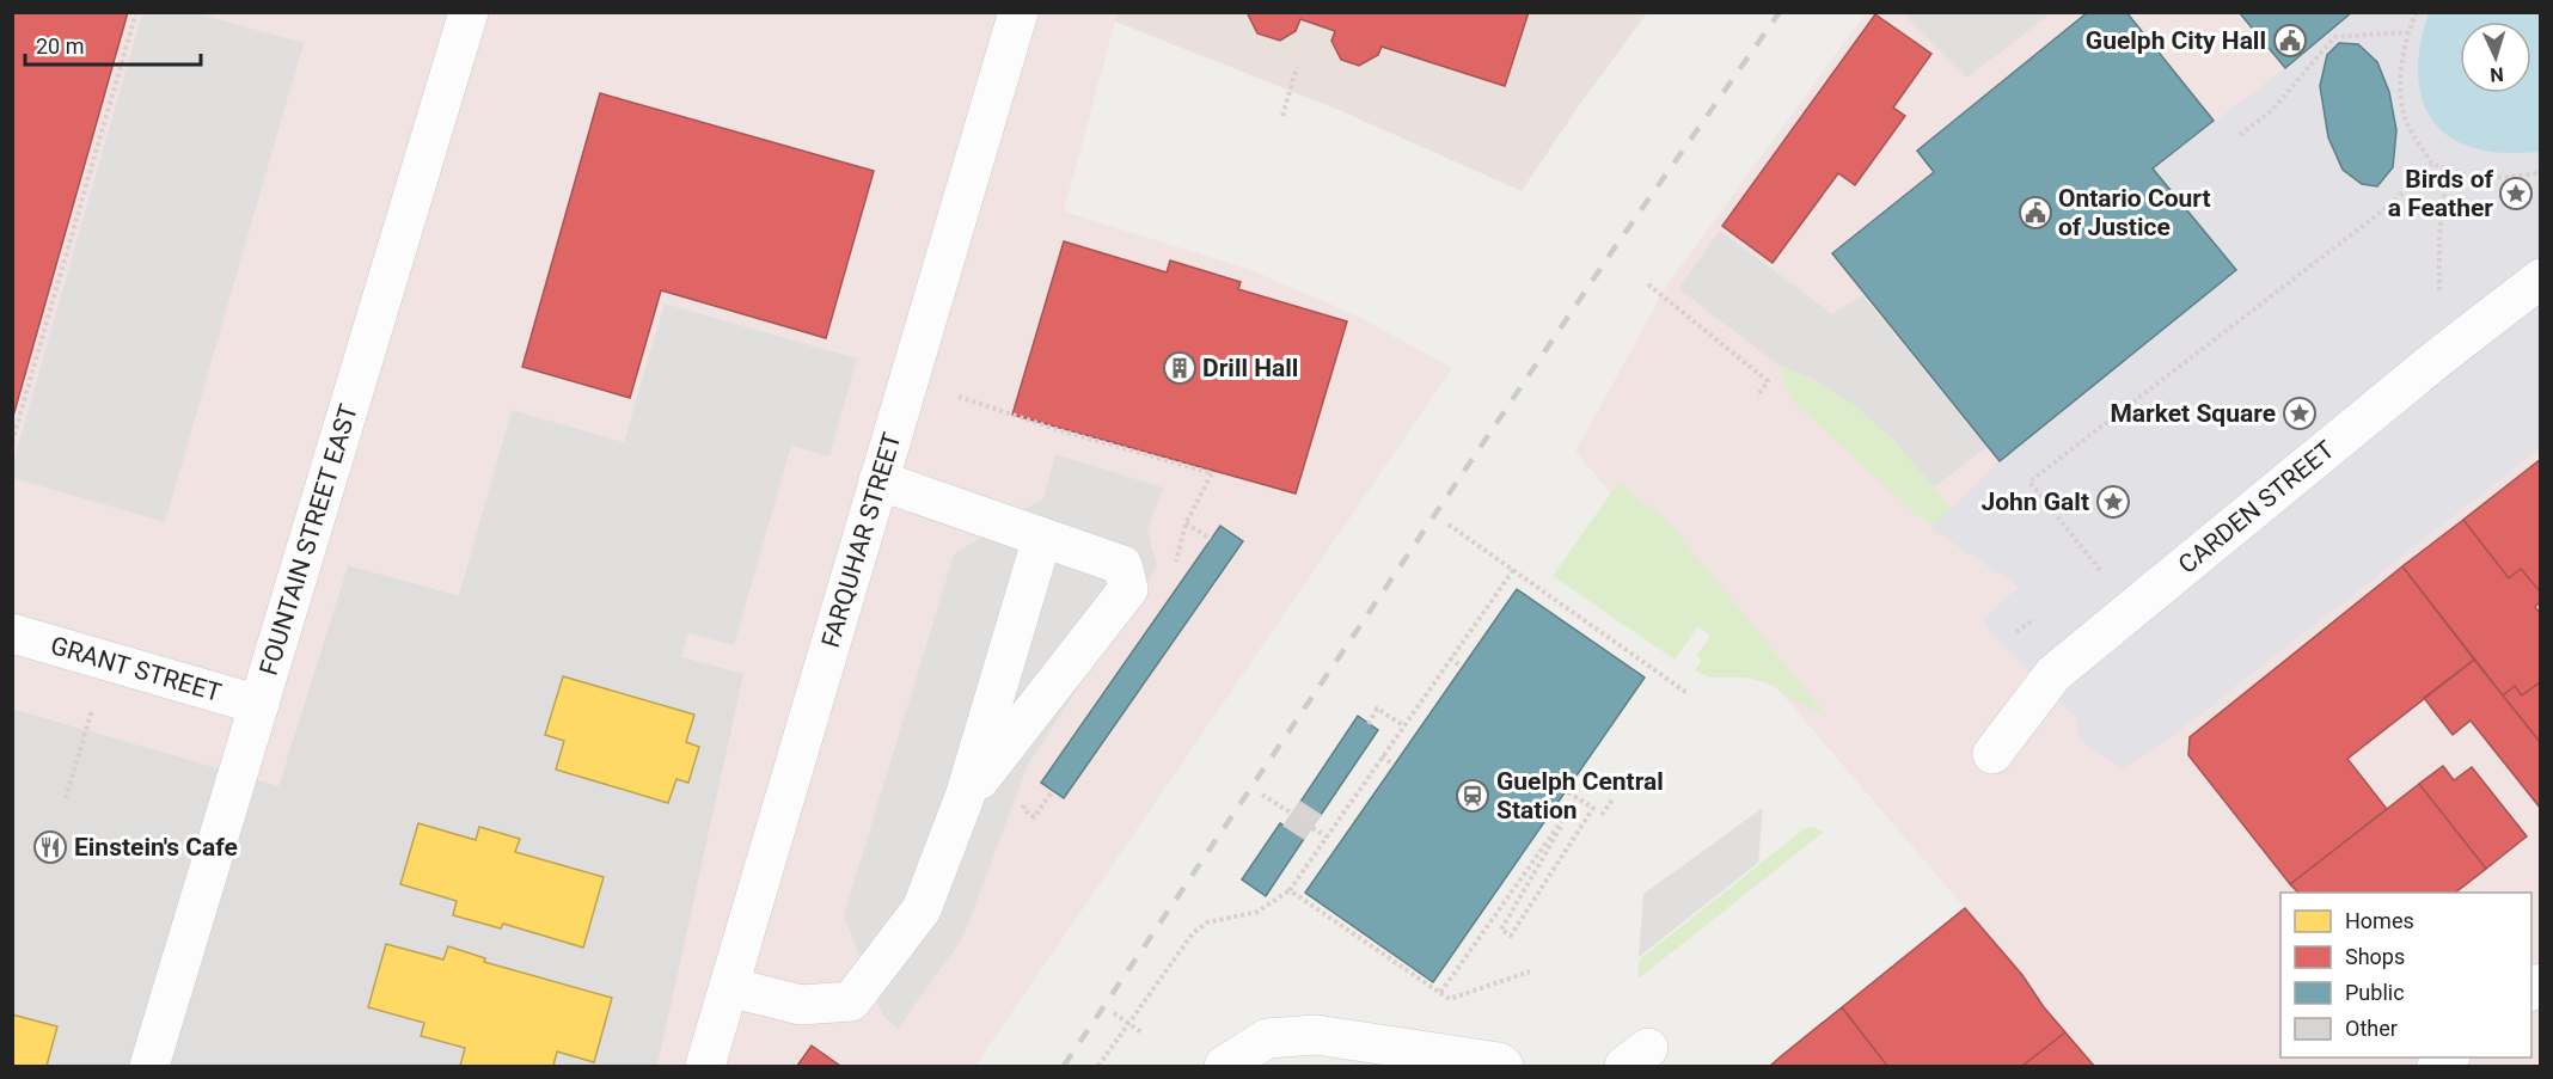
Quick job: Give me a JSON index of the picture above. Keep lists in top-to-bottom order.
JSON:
{
  "streets": {
    "street": [
      "CARDEN STREET",
      "FOUNTAIN STREET EAST",
      "FARQUHAR STREET",
      "GRANT STREET"
    ]
  },
  "crossings": [
    ["FOUNTAIN STREET EAST", "GRANT STREET"]
  ],
  "places": {
    "public building": ["Guelph City Hall", "Ontario Court of Justice"],
    "place": ["Birds of a Feather", "Market Square", "John Galt"],
    "building": ["Drill Hall"],
    "station": ["Guelph Central Station"],
    "restaurant": ["Einstein's Cafe"]
  },
  "legend": [
    "Homes",
    "Shops",
    "Public",
    "Other"
  ],
  "scale_bar": "20 m",
  "north": "bottom"
}
